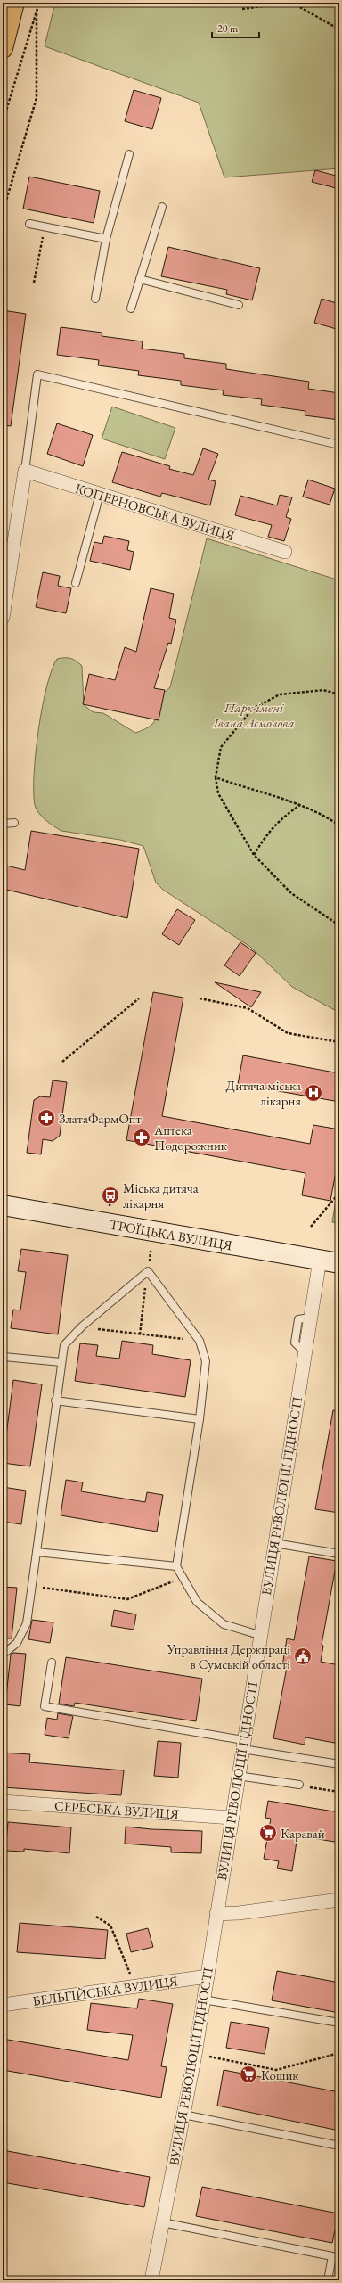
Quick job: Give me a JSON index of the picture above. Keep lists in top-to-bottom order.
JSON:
{
  "streets": {
    "main road": ["ТРОЇЦЬКА ВУЛИЦЯ"],
    "street": [
      "КОПЕРНОВСЬКА ВУЛИЦЯ",
      "ВУЛИЦЯ РЕВОЛЮЦІЇ ГІДНОСТІ",
      "СЕРБСЬКА ВУЛИЦЯ",
      "БЕЛЬГІЙСЬКА ВУЛИЦЯ"
    ]
  },
  "crossings": [
    ["ТРОЇЦЬКА ВУЛИЦЯ", "ВУЛИЦЯ РЕВОЛЮЦІЇ ГІДНОСТІ"],
    ["ВУЛИЦЯ РЕВОЛЮЦІЇ ГІДНОСТІ", "СЕРБСЬКА ВУЛИЦЯ"],
    ["ВУЛИЦЯ РЕВОЛЮЦІЇ ГІДНОСТІ", "БЕЛЬГІЙСЬКА ВУЛИЦЯ"]
  ],
  "parks": ["Парк імені Івана Асмолова"],
  "places": {
    "hospital": ["Дитяча міська лікарня"],
    "pharmacy": ["ЗлатаФармОпт", "Аптека Подорожник"],
    "bus stop": ["Міська дитяча лікарня"],
    "public building": ["Управління Держпраці в Сумській області"],
    "supermarket": ["Каравай", "Кошик"]
  },
  "scale_bar": "20 m"
}
